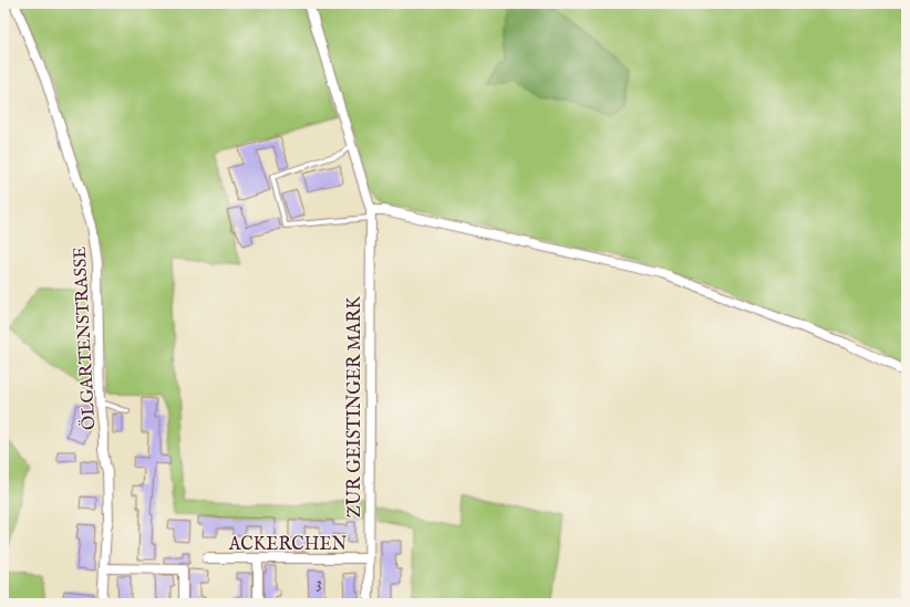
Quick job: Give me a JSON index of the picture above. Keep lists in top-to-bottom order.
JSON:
{
  "streets": {
    "street": ["ÖLGARTENSTRASSE", "ZUR GEISTINGER MARK", "ACKERCHEN"]
  },
  "crossings": [
    ["ZUR GEISTINGER MARK", "ACKERCHEN"]
  ],
  "house_numbers": ["3"]
}
